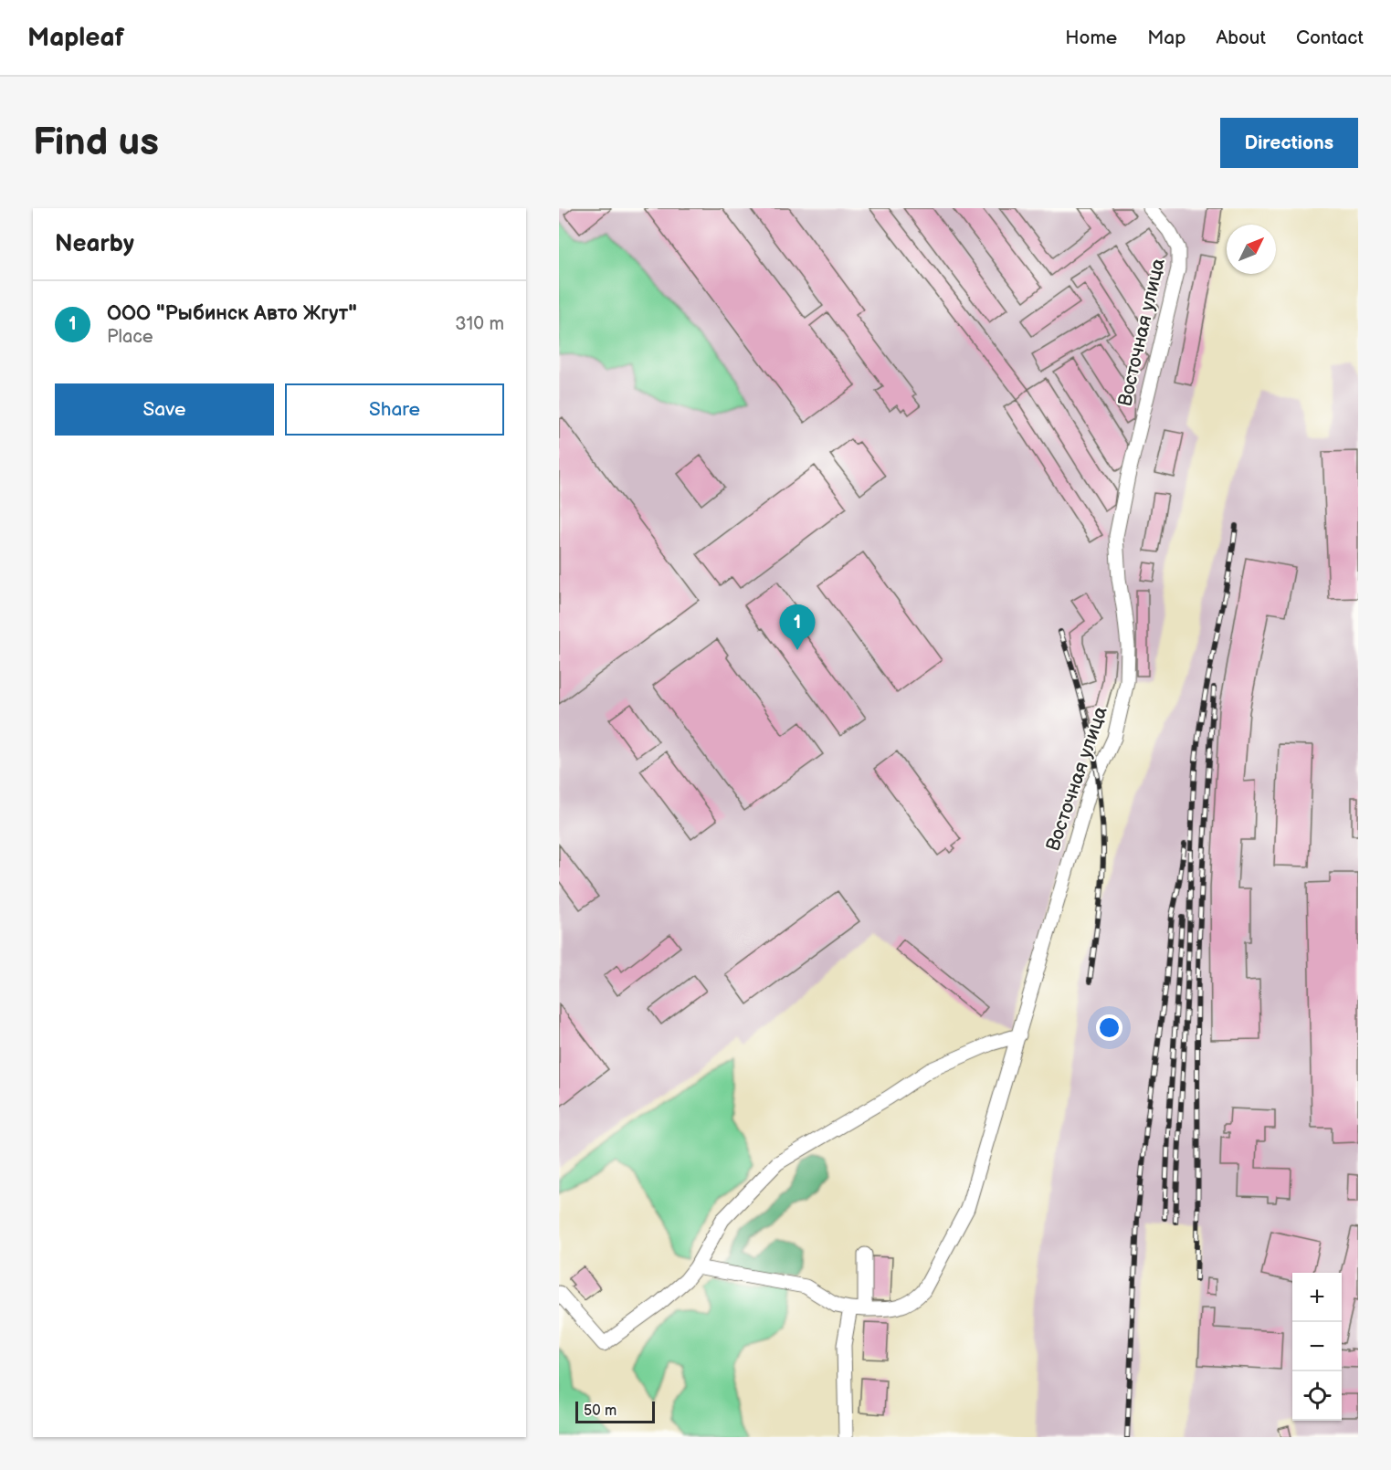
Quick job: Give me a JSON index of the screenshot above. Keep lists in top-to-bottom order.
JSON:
{
  "streets": {
    "street": ["Восточная улица"]
  },
  "scale_bar": "50 m",
  "north": "top right",
  "page": {
    "header": "Mapleaf",
    "nav": [
      "Home",
      "Map",
      "About",
      "Contact"
    ],
    "buttons": [
      "Directions",
      ["Save", "Share"]
    ],
    "title": "Find us",
    "heading": "Nearby",
    "list": [
      {
        "mark": "1",
        "name": "ООО \"Рыбинск Авто Жгут\"",
        "note": "Place",
        "value": "310 m"
      }
    ],
    "pins": "1",
    "map_buttons": ["+", "−"],
    "scale": "50 m"
  }
}
